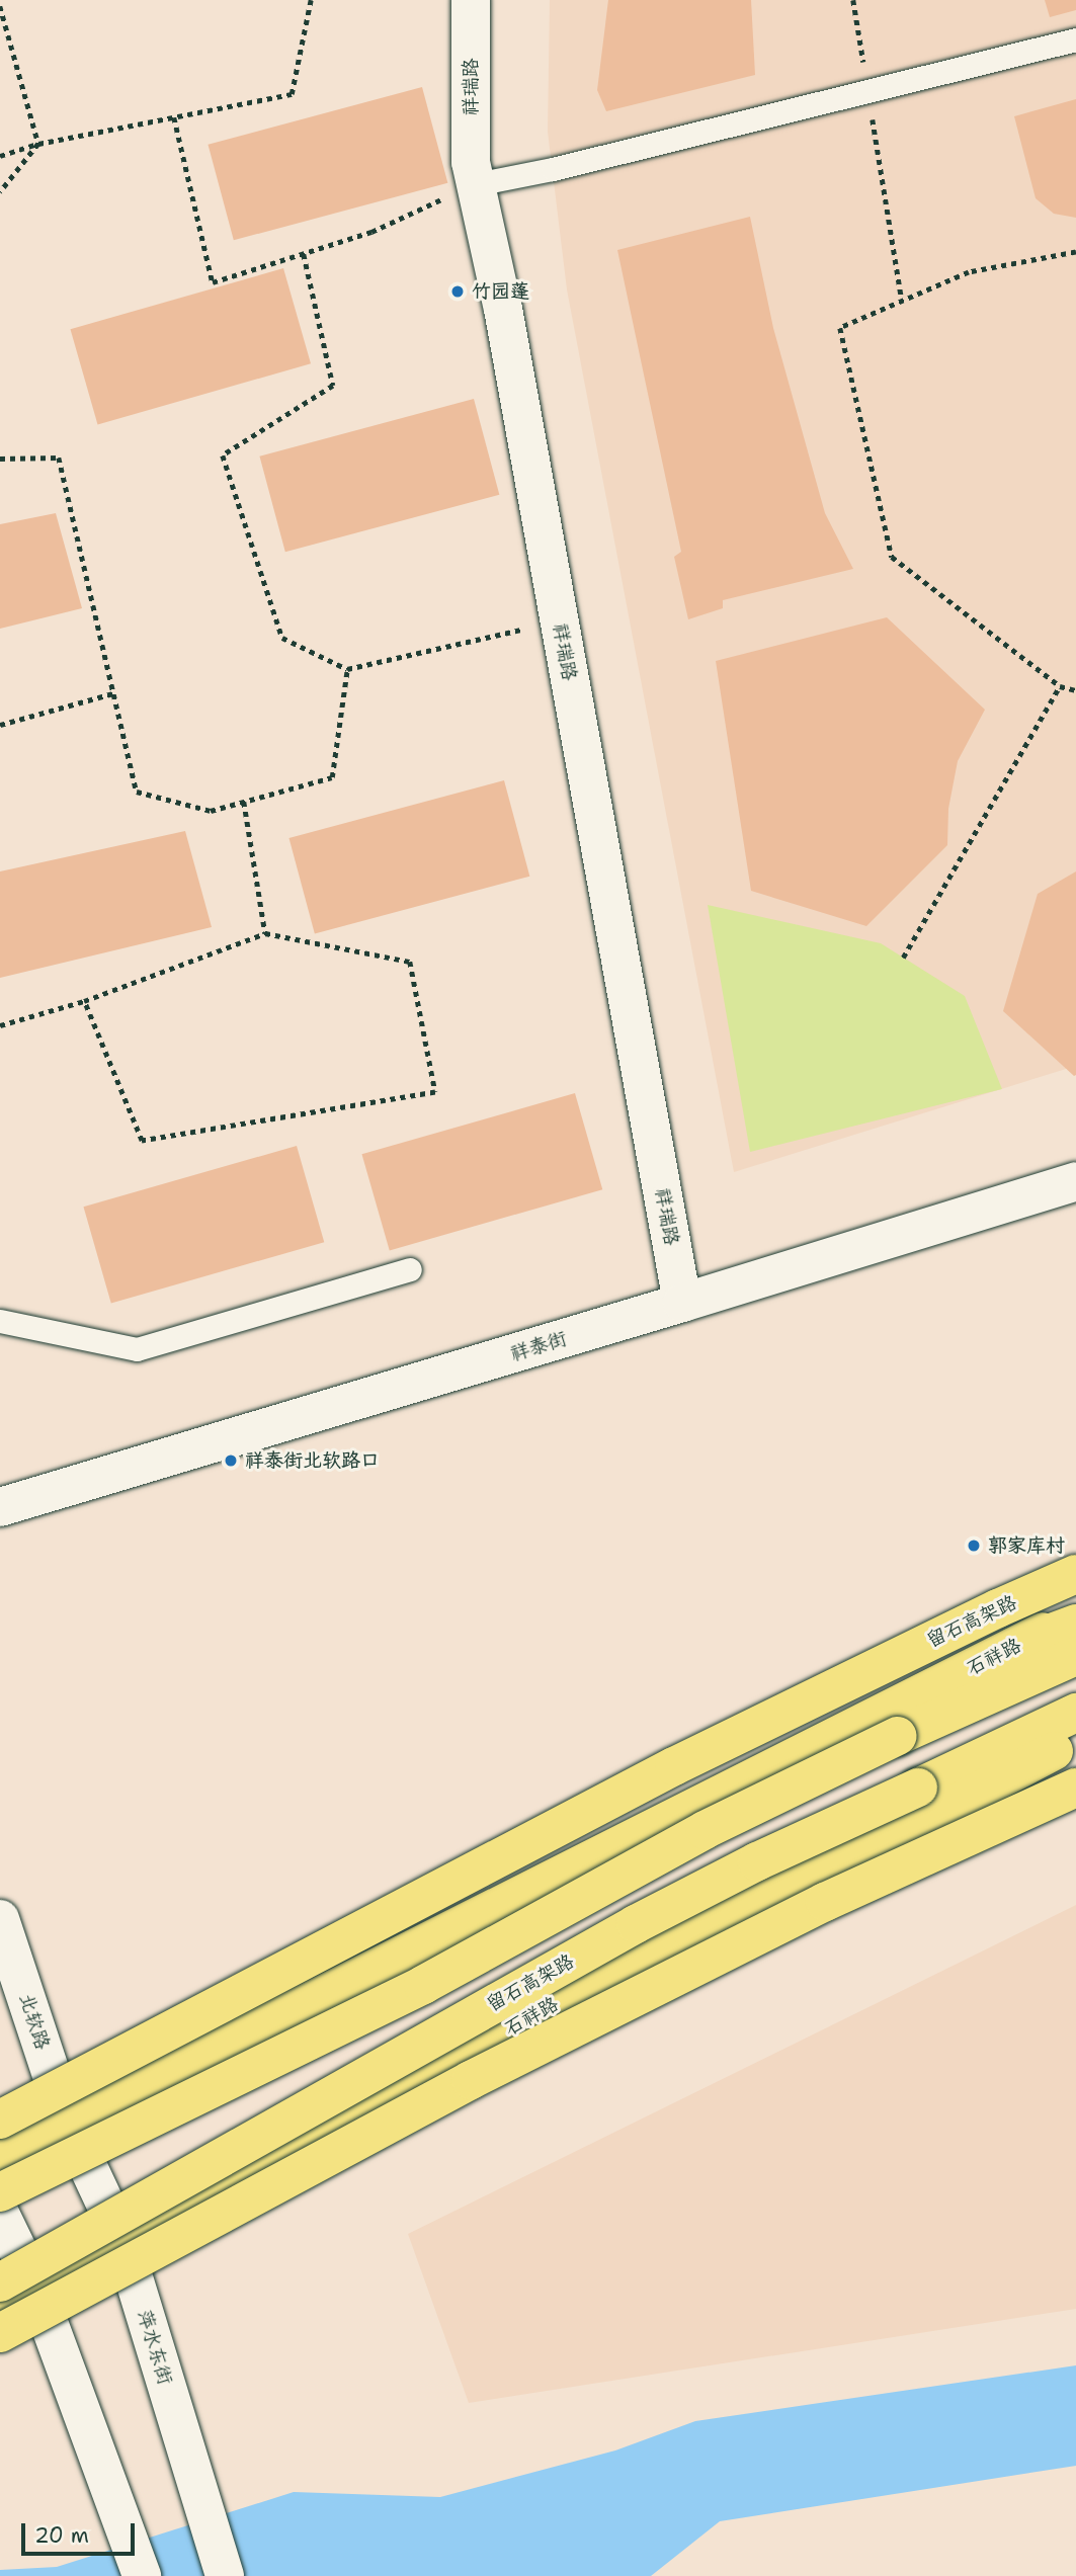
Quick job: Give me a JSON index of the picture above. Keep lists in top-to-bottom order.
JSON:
{
  "streets": {
    "main road": ["留石高架路", "石祥路"],
    "street": [
      "祥瑞路",
      "祥泰街",
      "北软路",
      "萍水东街"
    ]
  },
  "crossings": [
    ["祥瑞路", "祥泰街"],
    ["留石高架路", "石祥路"],
    ["石祥路", "北软路"],
    ["石祥路", "萍水东街"],
    ["北软路", "萍水东街"]
  ],
  "places": ["竹园蓬", "祥泰街北软路口", "郭家库村"],
  "scale_bar": "20 m"
}
